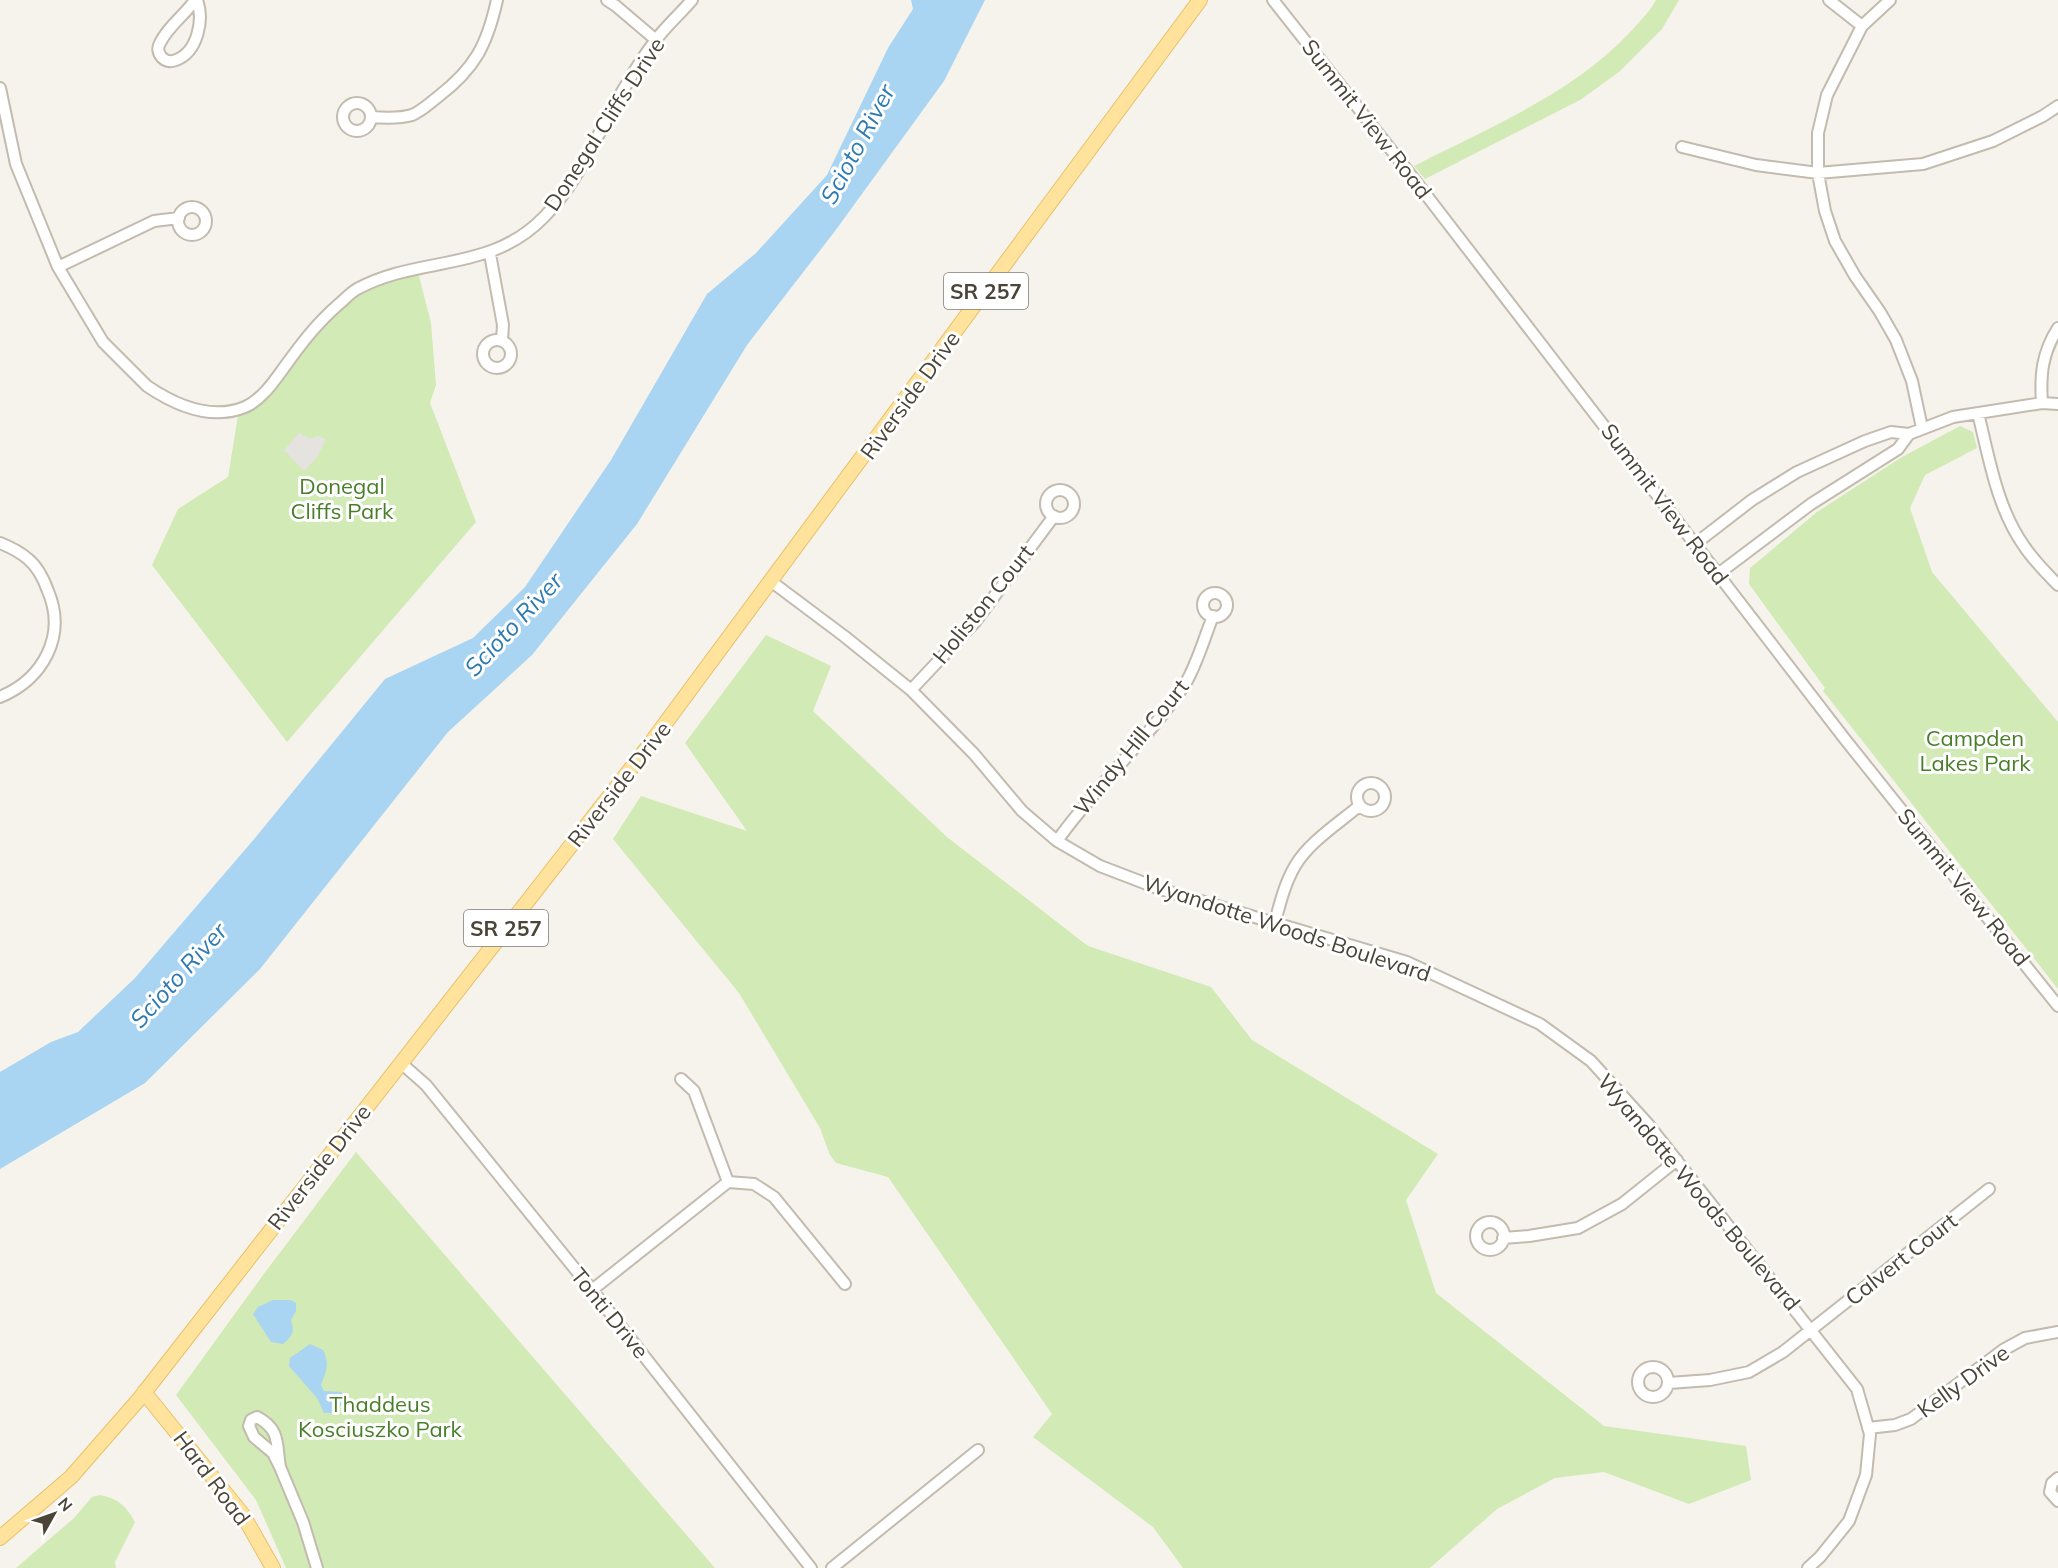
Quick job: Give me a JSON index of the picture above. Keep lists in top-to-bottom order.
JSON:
{
  "streets": {
    "main road": ["SR 257", "Riverside Drive", "Hard Road"],
    "street": [
      "Summit View Road",
      "Donegal Cliffs Drive",
      "Holiston Court",
      "Windy Hill Court",
      "Wyandotte Woods Boulevard",
      "Calvert Court",
      "Tonti Drive",
      "Kelly Drive"
    ]
  },
  "crossings": [
    ["Riverside Drive", "Wyandotte Woods Boulevard"],
    ["Riverside Drive", "Tonti Drive"],
    ["Riverside Drive", "Hard Road"],
    ["Holiston Court", "Wyandotte Woods Boulevard"],
    ["Windy Hill Court", "Wyandotte Woods Boulevard"],
    ["Wyandotte Woods Boulevard", "Calvert Court"],
    ["Wyandotte Woods Boulevard", "Kelly Drive"]
  ],
  "water": ["Scioto River"],
  "parks": ["Donegal Cliffs Park", "Campden Lakes Park", "Thaddeus Kosciuszko Park"],
  "north": "top right"
}
